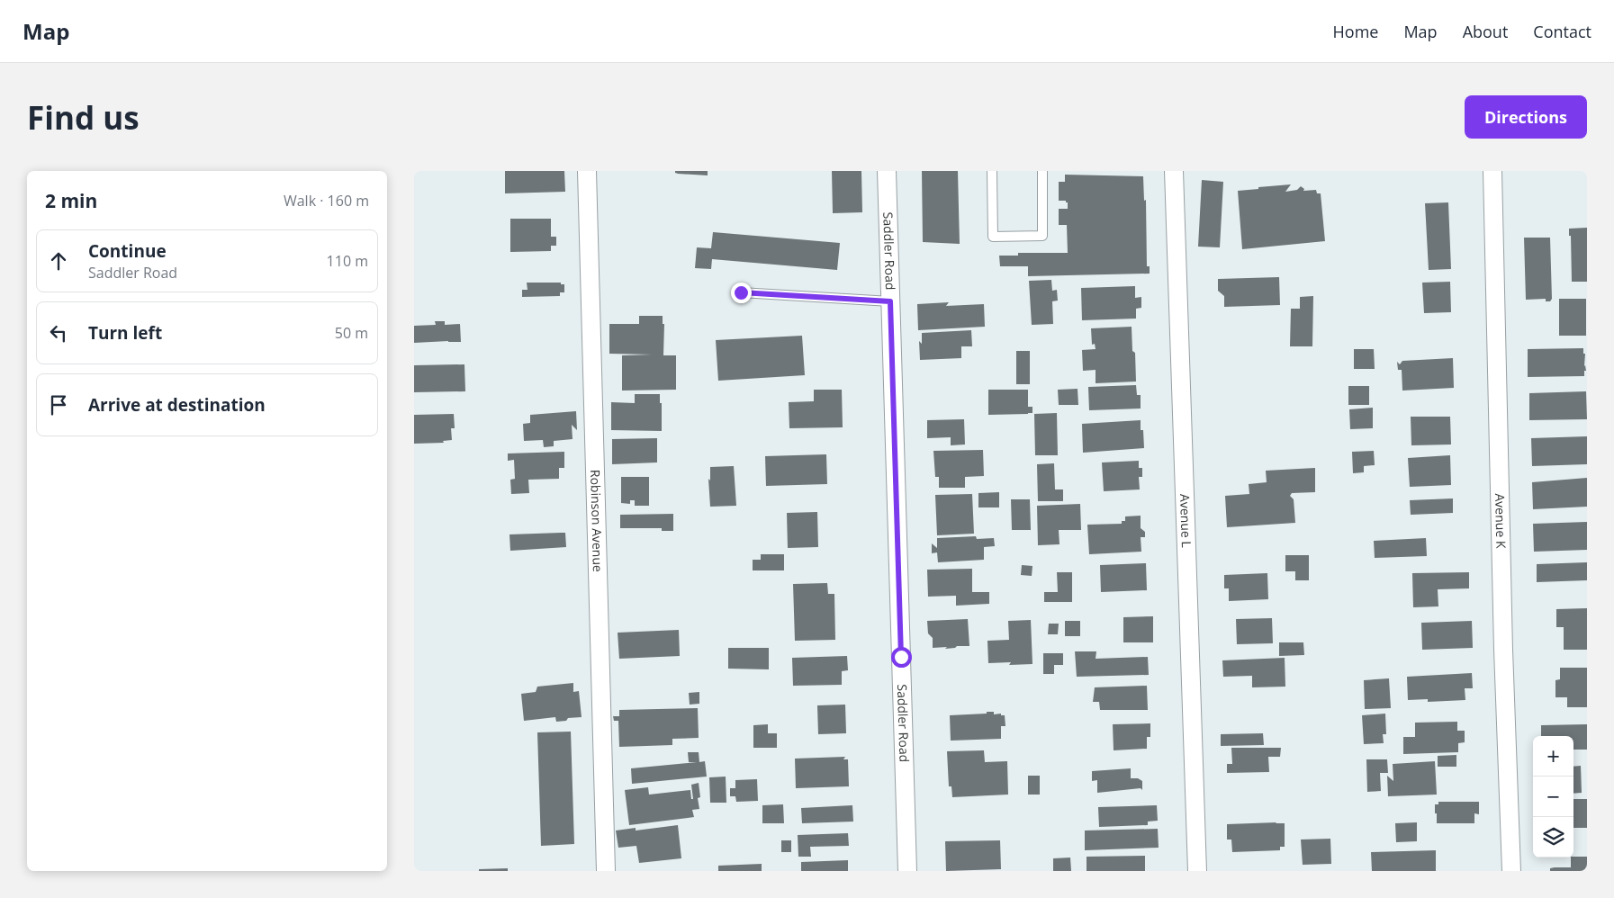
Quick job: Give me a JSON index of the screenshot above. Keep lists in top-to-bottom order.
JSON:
{
  "streets": {
    "street": [
      "Saddler Road",
      "Robinson Avenue",
      "Avenue L",
      "Avenue K"
    ]
  },
  "page": {
    "header": "Map",
    "nav": [
      "Home",
      "Map",
      "About",
      "Contact"
    ],
    "buttons": "Directions",
    "title": "Find us",
    "heading": ["2 min", "Walk · 160 m"],
    "list": [
      ["Continue", "Saddler Road", "110 m"],
      ["Turn left", "50 m"],
      "Arrive at destination"
    ],
    "map_buttons": ["+", "−"]
  }
}
